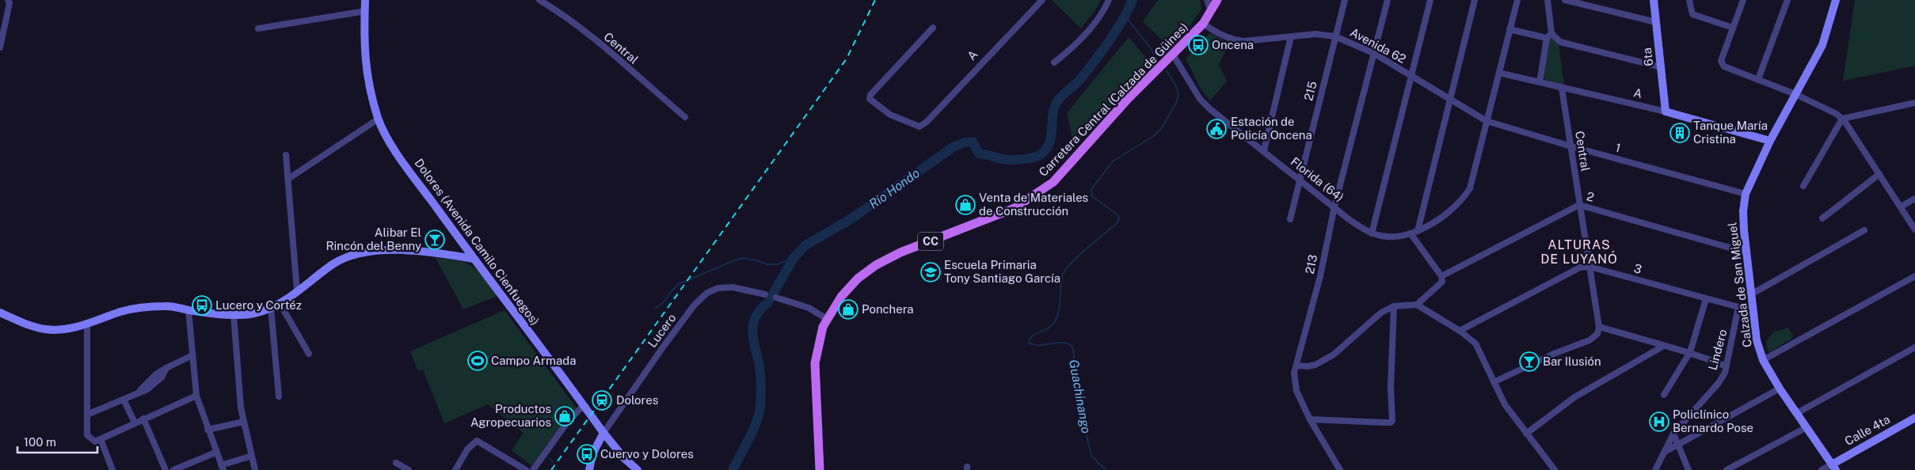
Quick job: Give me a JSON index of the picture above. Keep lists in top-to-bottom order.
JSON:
{
  "streets": {
    "main road": [
      "A",
      "6ta",
      "Carretera Central (Calzada de Güines)",
      "CC",
      "Dolores (Avenida Camilo Cienfuegos)",
      "Calzada de San Miguel",
      "Calle 4ta"
    ],
    "street": [
      "Avenida 62",
      "Central",
      "215",
      "1",
      "Florida (64)",
      "2",
      "213",
      "3",
      "Lucero",
      "Lindero"
    ]
  },
  "crossings": [
    ["Avenida 62", "215"],
    ["Avenida 62", "Carretera Central (Calzada de Güines)"],
    ["Avenida 62", "1"],
    ["Avenida 62", "Florida (64)"],
    ["Avenida 62", "213"],
    ["Central", "A"],
    ["Central", "1"],
    ["Central", "2"],
    ["Central", "3"],
    ["A", "6ta"],
    ["A", "Florida (64)"],
    ["A", "Calzada de San Miguel"],
    ["215", "Florida (64)"],
    ["Carretera Central (Calzada de Güines)", "Florida (64)"],
    ["1", "Florida (64)"],
    ["1", "Calzada de San Miguel"],
    ["Florida (64)", "213"],
    ["2", "Calzada de San Miguel"],
    ["Dolores (Avenida Camilo Cienfuegos)", "Lucero"],
    ["3", "Calzada de San Miguel"],
    ["3", "Lindero"],
    ["Calzada de San Miguel", "Calle 4ta"]
  ],
  "districts": ["ALTURAS DE LUYANÓ"],
  "water": ["Río Hondo", "Guachinango"],
  "places": {
    "bus stop": ["Oncena", "Lucero y Cortéz", "Cuervo y Dolores"],
    "public building": ["Estación de Policía Oncena"],
    "building": ["Tanque María Cristina"],
    "shop": ["Venta de Materiales de Construcción", "Ponchera", "Productos Agropecuarios"],
    "bar": ["Alibar El Rincón del Benny", "Bar Ilusión"],
    "school or university": ["Escuela Primaria Tony Santiago García"],
    "sports": ["Campo Armada"],
    "station": ["Dolores"],
    "hospital": ["Policlínico Bernardo Pose"]
  },
  "scale_bar": "100 m"
}
